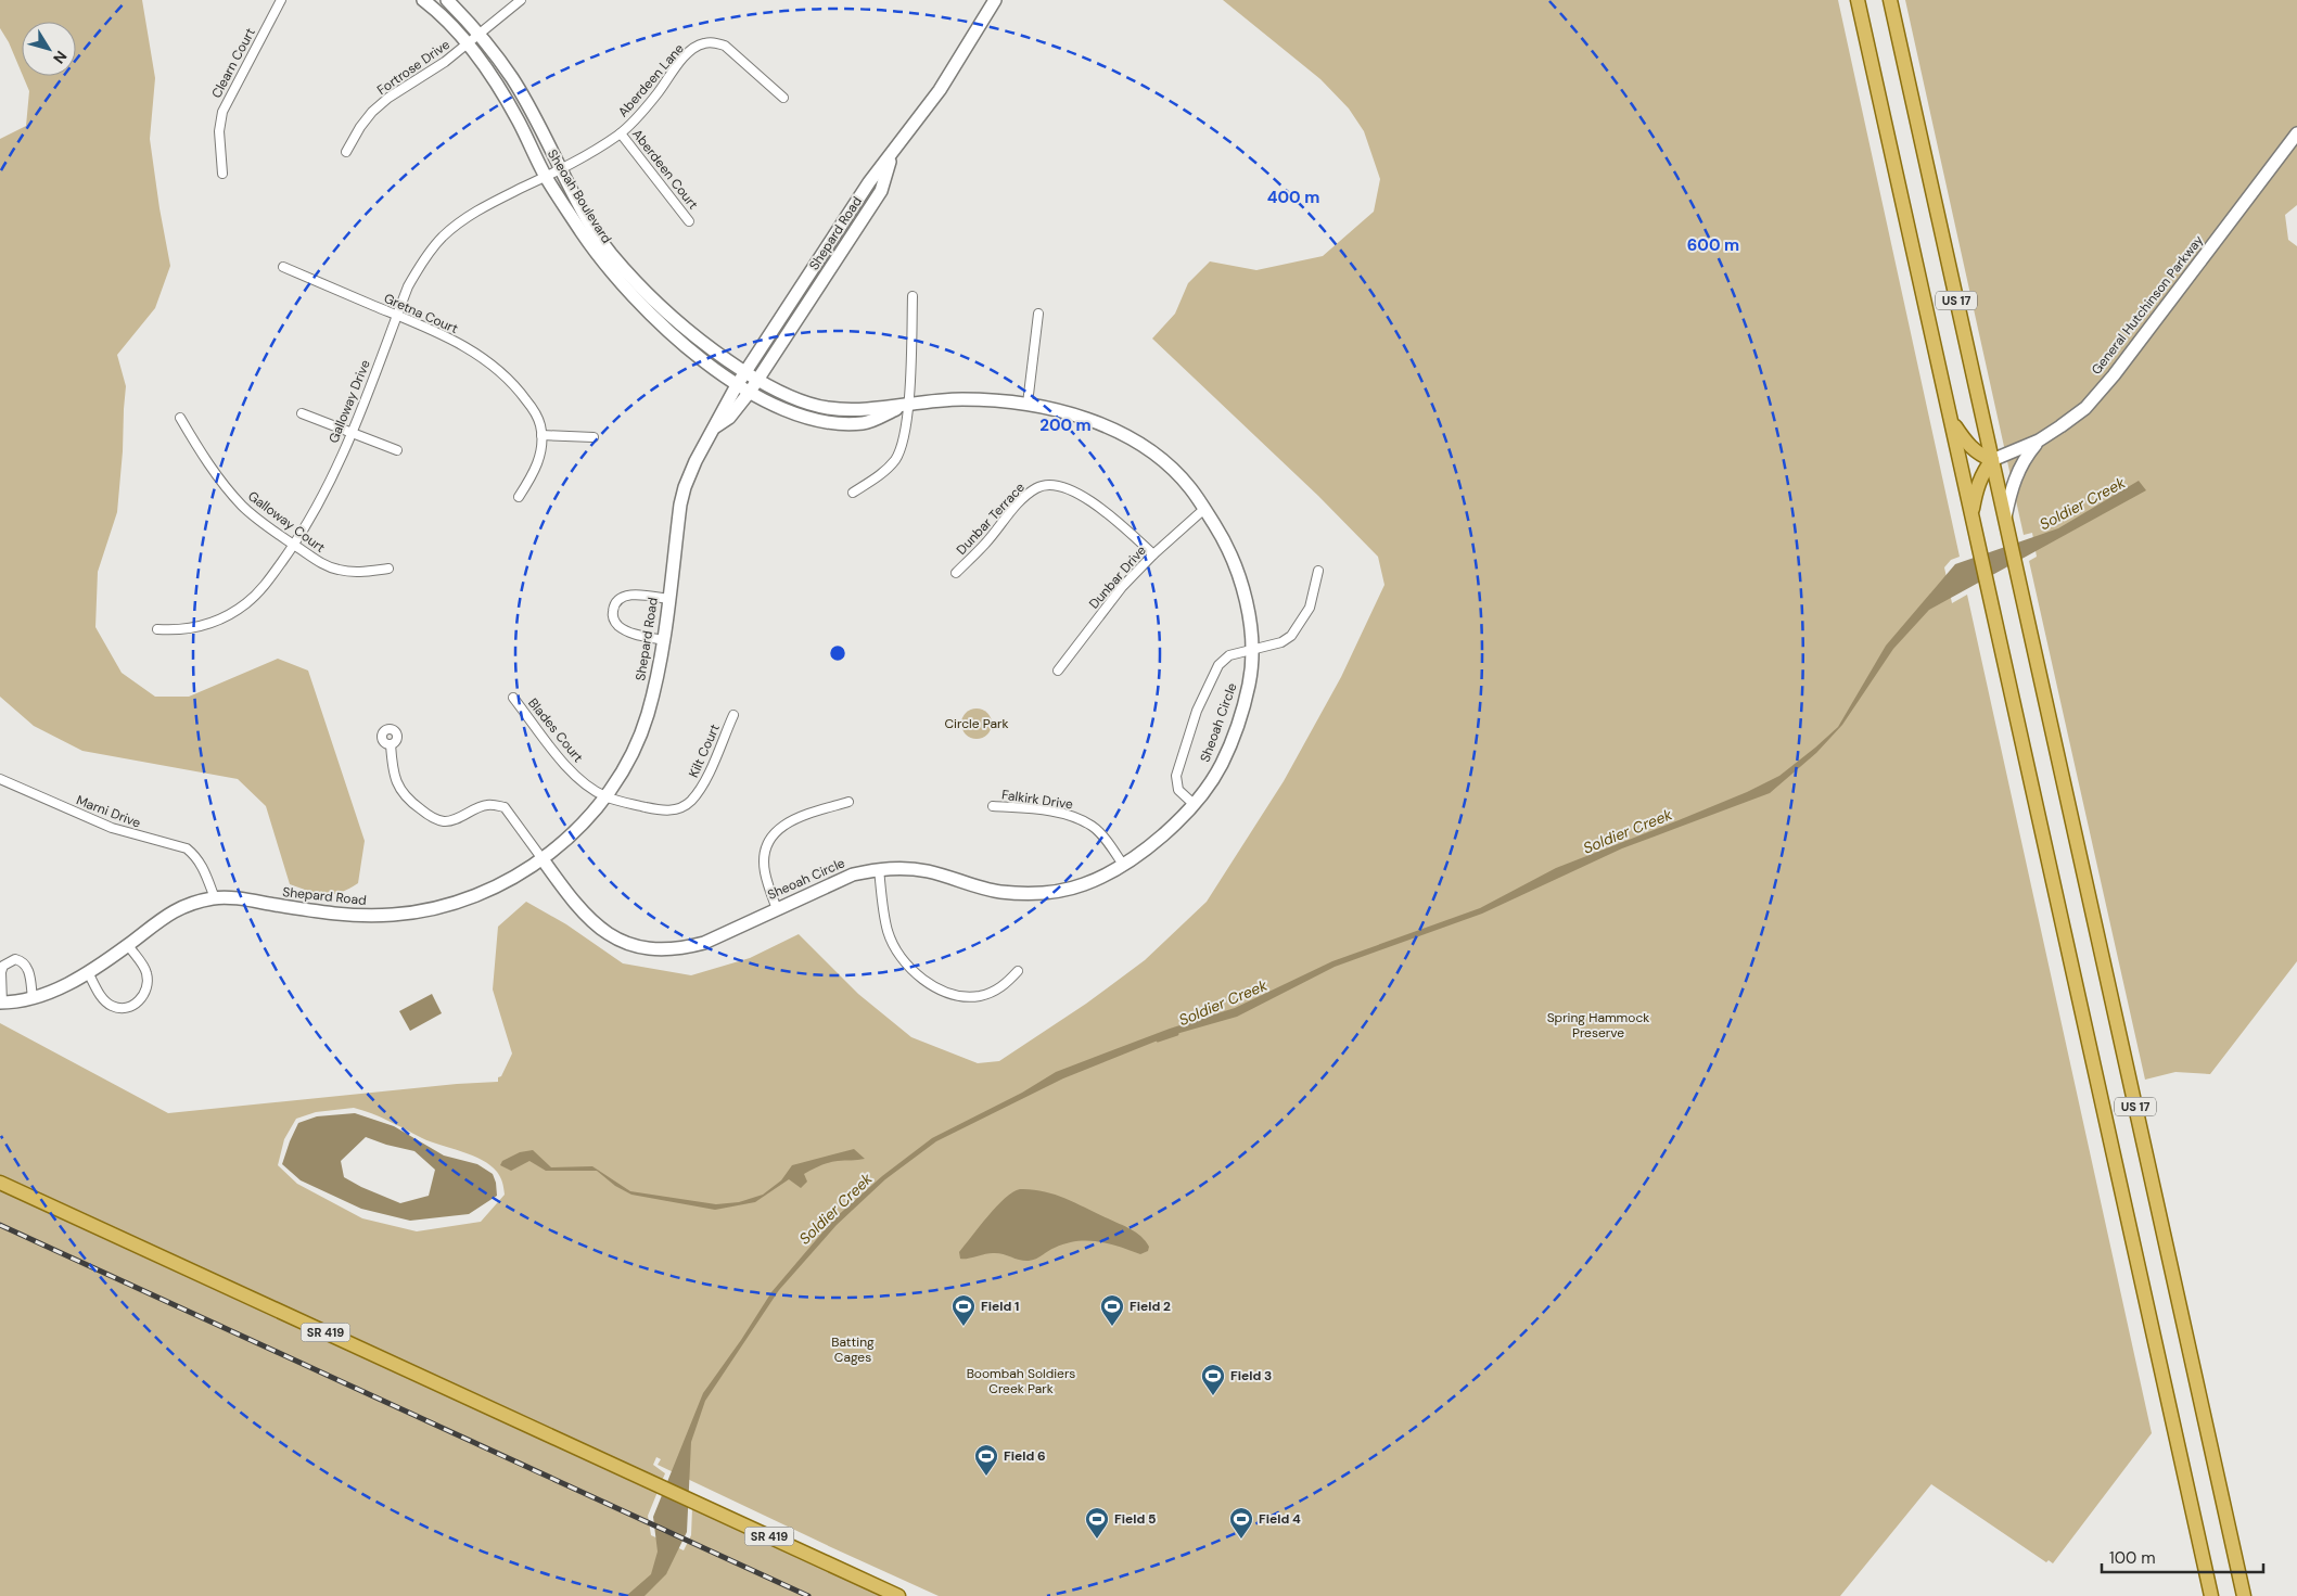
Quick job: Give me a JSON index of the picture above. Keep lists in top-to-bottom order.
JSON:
{
  "streets": {
    "main road": ["US 17", "SR 419"],
    "street": [
      "Clearn Court",
      "Fortrose Drive",
      "Aberdeen Lane",
      "Aberdeen Court",
      "Sheoah Boulevard",
      "Shepard Road",
      "General Hutchinson Parkway",
      "Gretna Court",
      "Galloway Drive",
      "Dunbar Terrace",
      "Galloway Court",
      "Dunbar Drive",
      "Sheoah Circle",
      "Blades Court",
      "Kilt Court",
      "Falkirk Drive",
      "Marni Drive"
    ]
  },
  "crossings": [
    ["Fortrose Drive", "Sheoah Boulevard"],
    ["Aberdeen Lane", "Aberdeen Court"],
    ["Aberdeen Lane", "Sheoah Boulevard"],
    ["Aberdeen Lane", "Galloway Drive"],
    ["Sheoah Boulevard", "Shepard Road"],
    ["Sheoah Boulevard", "Galloway Drive"],
    ["Sheoah Boulevard", "Sheoah Circle"],
    ["Shepard Road", "Sheoah Circle"],
    ["Shepard Road", "Blades Court"],
    ["Shepard Road", "Kilt Court"],
    ["Shepard Road", "Marni Drive"],
    ["US 17", "General Hutchinson Parkway"],
    ["Gretna Court", "Galloway Drive"],
    ["Galloway Drive", "Galloway Court"],
    ["Dunbar Terrace", "Dunbar Drive"],
    ["Dunbar Drive", "Sheoah Circle"],
    ["Sheoah Circle", "Falkirk Drive"],
    ["Blades Court", "Kilt Court"]
  ],
  "water": ["Soldier Creek"],
  "parks": [
    "Circle Park",
    "Spring Hammock Preserve",
    "Batting Cages",
    "Boombah Soldiers Creek Park"
  ],
  "places": {
    "sports": [
      "Field 1",
      "Field 2",
      "Field 3",
      "Field 6",
      "Field 5",
      "Field 4"
    ]
  },
  "scale_bar": "100 m",
  "north": "bottom right",
  "rings": ["400 m", "600 m", "200 m"]
}
